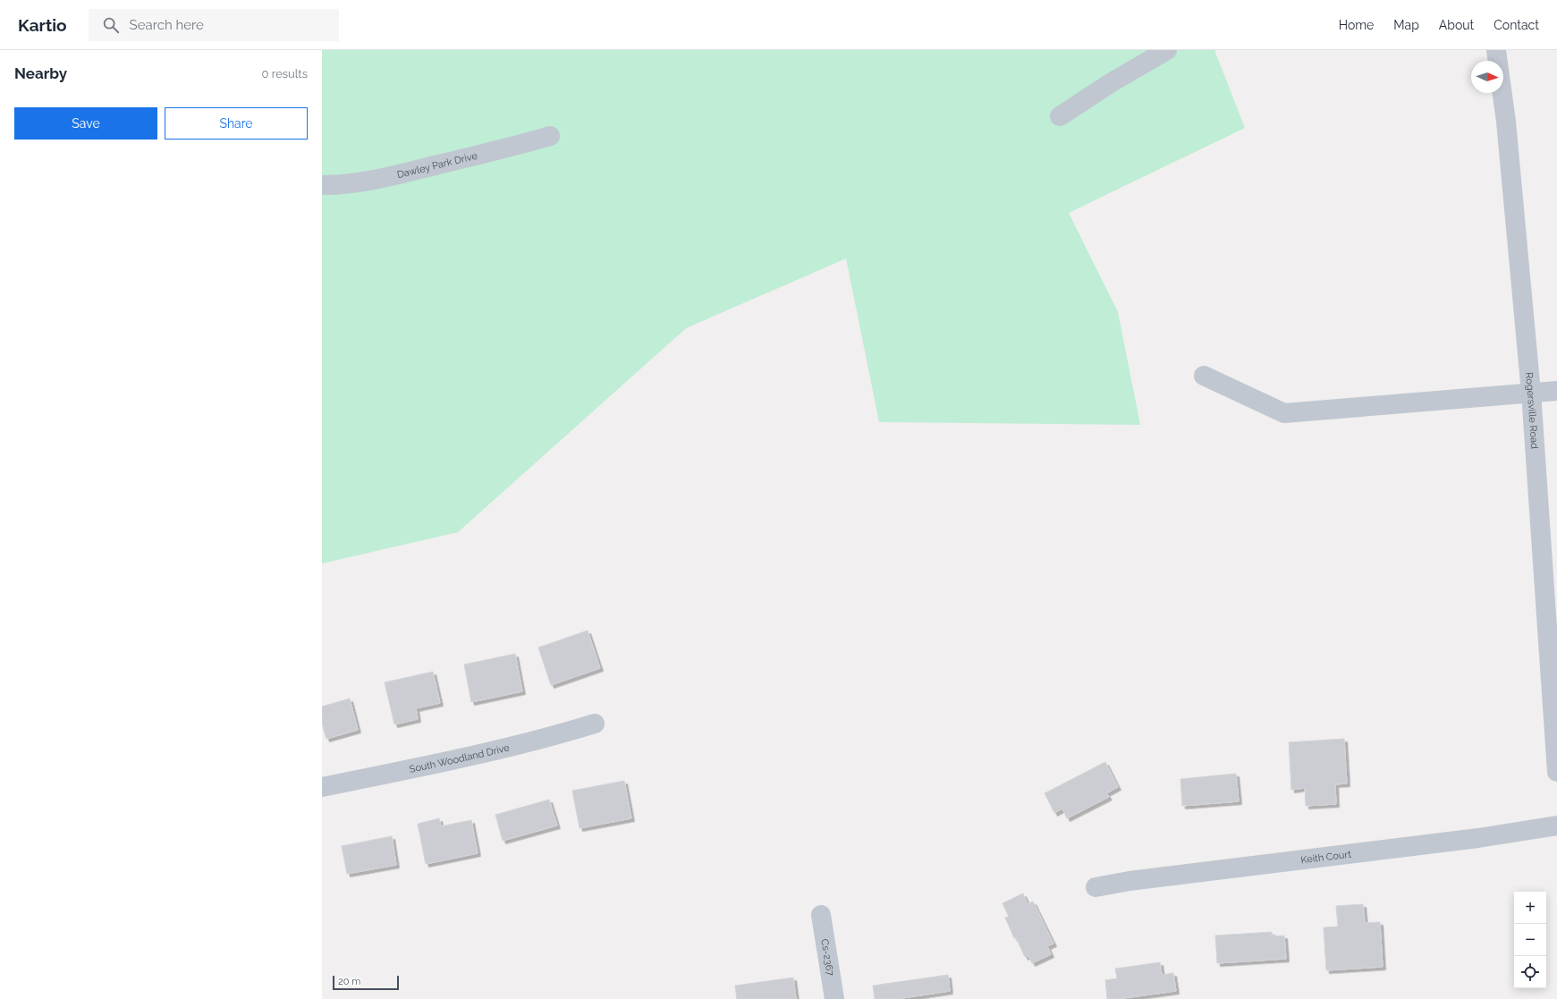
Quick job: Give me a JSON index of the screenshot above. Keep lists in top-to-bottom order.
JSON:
{
  "streets": {
    "street": [
      "Dawley Park Drive",
      "Rogersville Road",
      "South Woodland Drive",
      "Keith Court",
      "Cs-2367"
    ]
  },
  "scale_bar": "20 m",
  "north": "right",
  "page": {
    "header": "Kartio",
    "search": "Search here",
    "nav": [
      "Home",
      "Map",
      "About",
      "Contact"
    ],
    "heading": ["Nearby", "0 results"],
    "buttons": ["Save", "Share"],
    "map_buttons": ["+", "−"],
    "scale": "20 m"
  }
}
